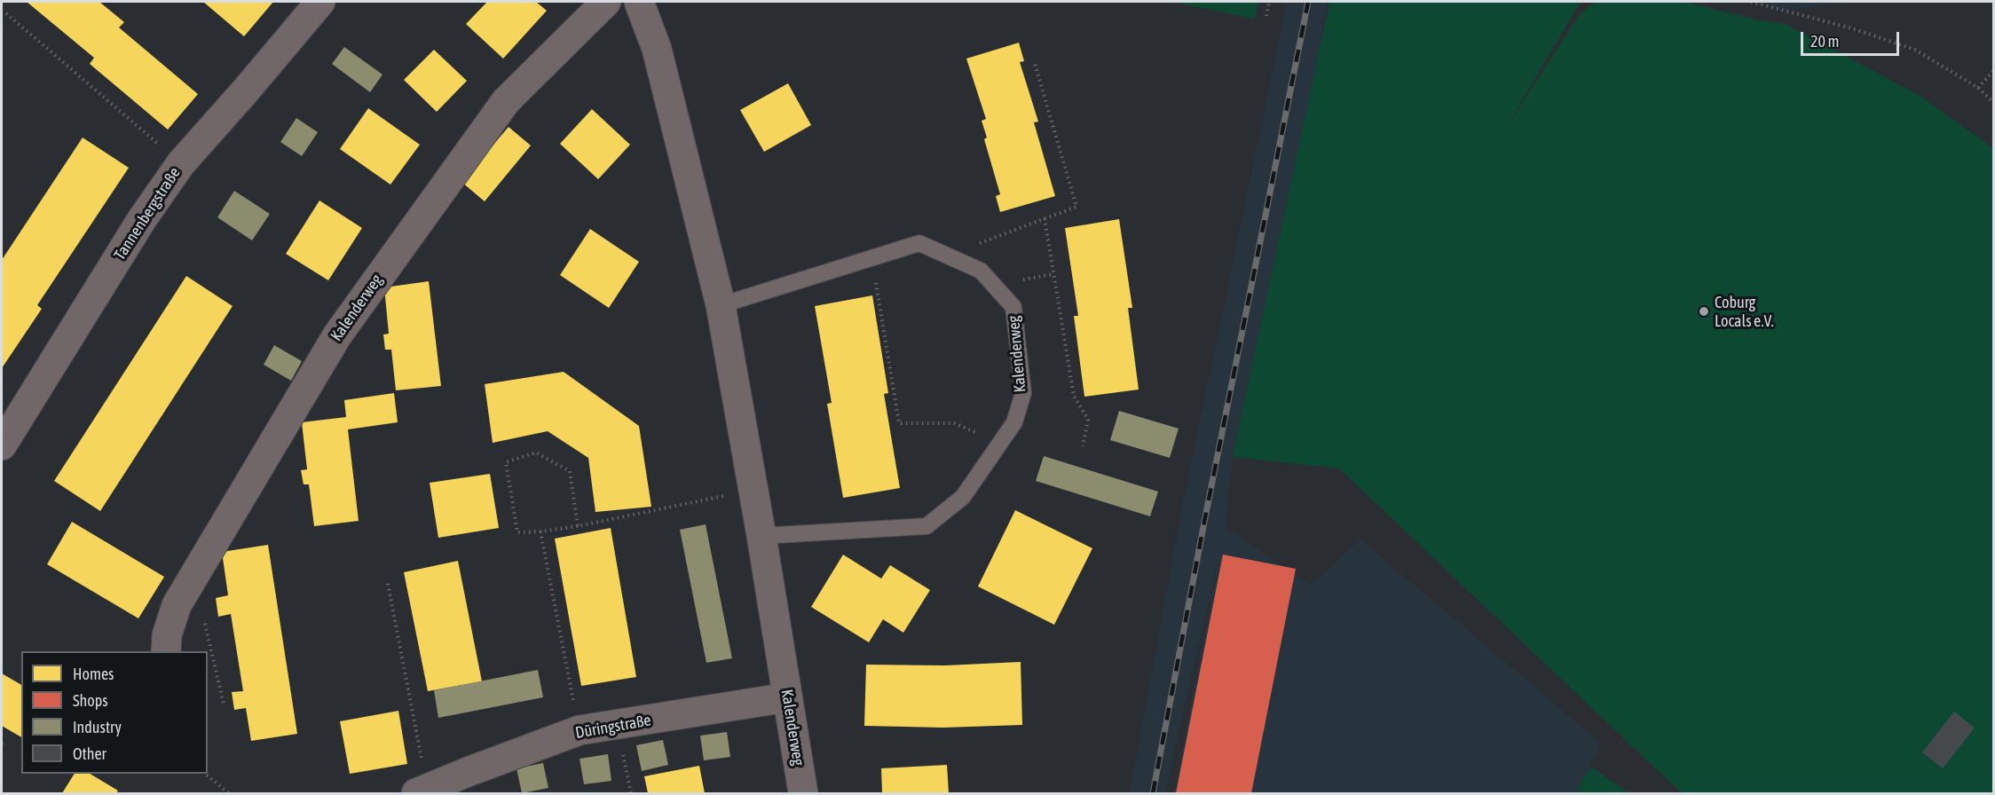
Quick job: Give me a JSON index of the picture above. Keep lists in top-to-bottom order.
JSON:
{
  "streets": {
    "street": ["Tannenbergstraße", "Kalenderweg", "Düringstraße"]
  },
  "crossings": [
    ["Kalenderweg", "Düringstraße"]
  ],
  "places": ["Coburg Locals e.V."],
  "legend": [
    "Homes",
    "Shops",
    "Industry",
    "Other"
  ],
  "scale_bar": "20 m"
}
